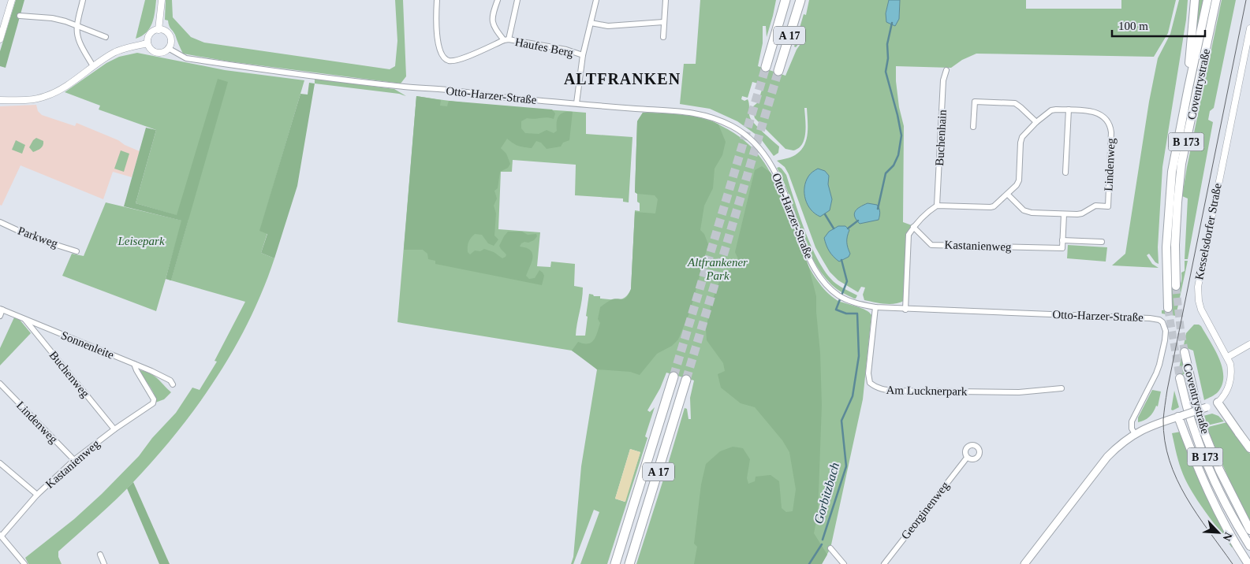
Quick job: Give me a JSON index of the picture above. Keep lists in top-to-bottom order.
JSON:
{
  "streets": {
    "highway": ["A 17"],
    "main road": ["Coventrystraße", "B 173"],
    "street": [
      "Haufes Berg",
      "Otto-Harzer-Straße",
      "Buchenhain",
      "Lindenweg",
      "Kesselsdorfer Straße",
      "Parkweg",
      "Kastanienweg",
      "Sonnenleite",
      "Buchenweg",
      "Am Lucknerpark",
      "Georginenweg"
    ]
  },
  "crossings": [
    ["Otto-Harzer-Straße", "Am Lucknerpark"],
    ["Lindenweg", "Kastanienweg"],
    ["Kastanienweg", "Sonnenleite"],
    ["Kastanienweg", "Buchenweg"],
    ["Sonnenleite", "Buchenweg"]
  ],
  "districts": ["ALTFRANKEN"],
  "water": ["Gorbitzbach"],
  "parks": ["Leisepark", "Altfrankener Park"],
  "scale_bar": "100 m",
  "north": "bottom right"
}
